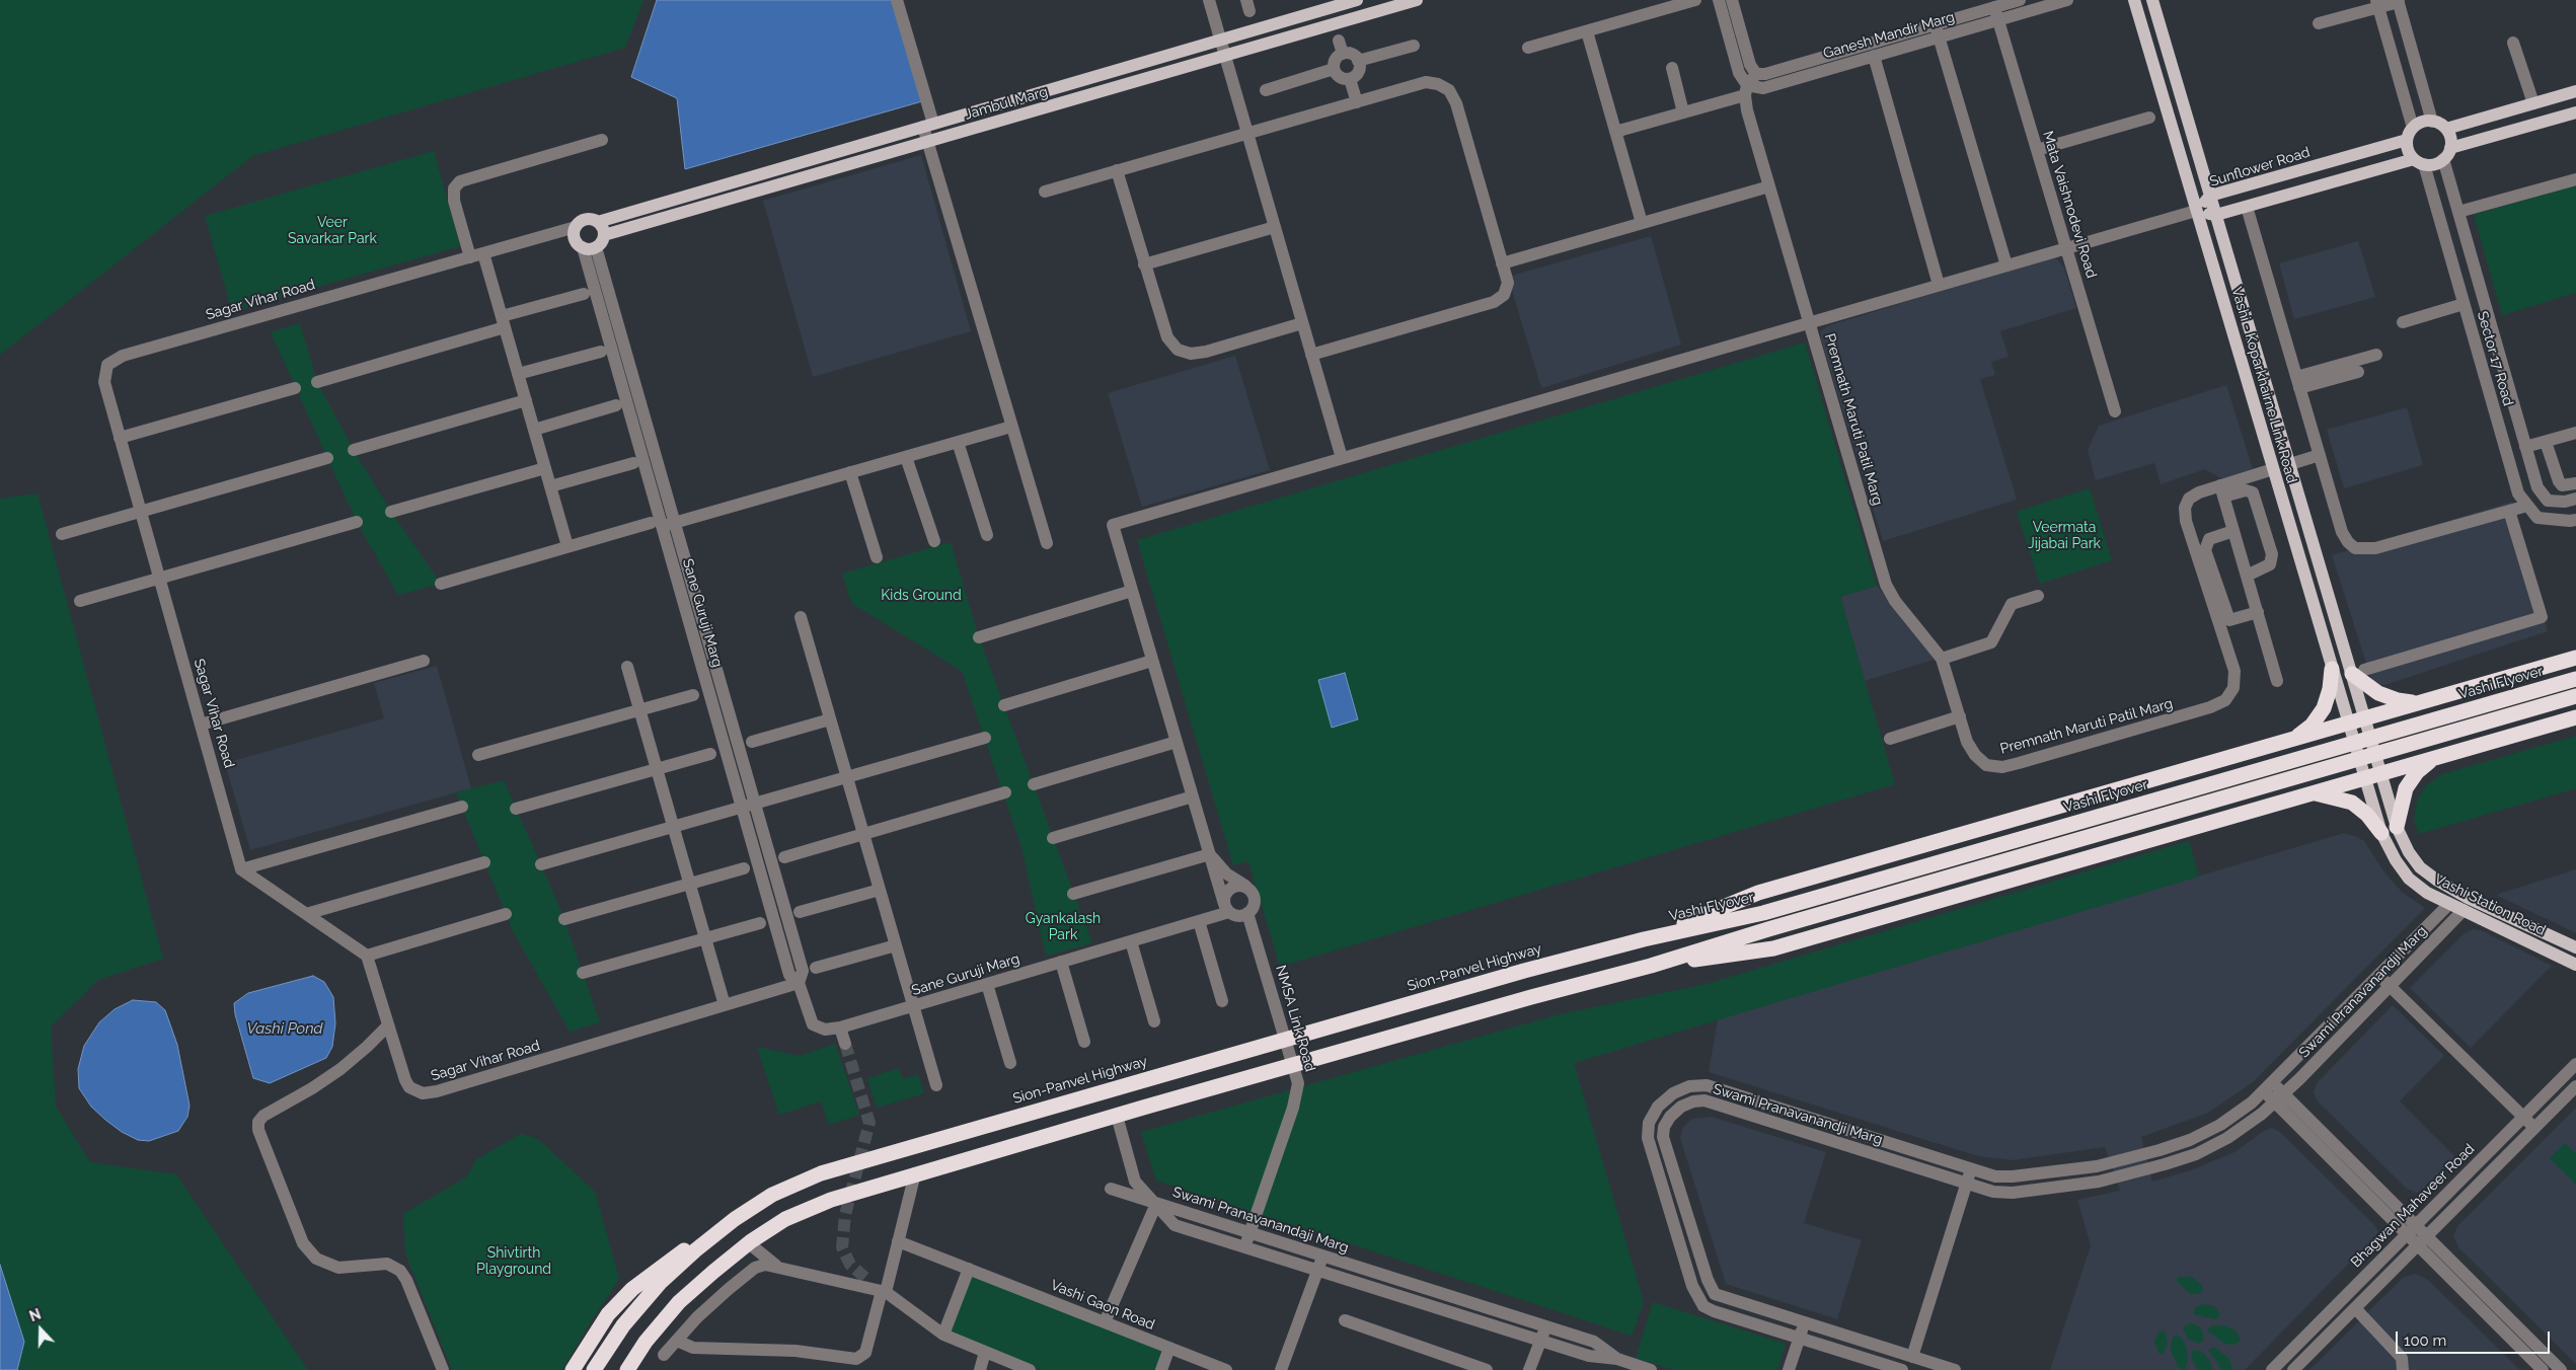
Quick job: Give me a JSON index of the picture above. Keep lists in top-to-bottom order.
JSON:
{
  "streets": {
    "highway": ["Vashi Flyover", "Sion-Panvel Highway"],
    "main road": [
      "Jambul Marg",
      "Sunflower Road",
      "Vashi - Koparkhairne Link Road",
      "Vashi Station Road"
    ],
    "street": [
      "Ganesh Mandir Marg",
      "Mata Vaishnodevi Road",
      "Sagar Vihar Road",
      "Sector 17 Road",
      "Premnath Maruti Patil Marg",
      "Sane Guruji Marg",
      "Swami Pranavanandji Marg",
      "NMSA Link Road",
      "Bhagwan Mahaveer Road",
      "Swami Pranavanandaji Marg",
      "Vashi Gaon Road"
    ]
  },
  "crossings": [
    ["Ganesh Mandir Marg", "Mata Vaishnodevi Road"],
    ["Ganesh Mandir Marg", "Premnath Maruti Patil Marg"],
    ["Jambul Marg", "Sagar Vihar Road"],
    ["Jambul Marg", "Sane Guruji Marg"],
    ["Sunflower Road", "Sector 17 Road"],
    ["Sunflower Road", "Vashi - Koparkhairne Link Road"],
    ["Sagar Vihar Road", "Sane Guruji Marg"],
    ["Vashi - Koparkhairne Link Road", "Premnath Maruti Patil Marg"],
    ["Vashi - Koparkhairne Link Road", "Vashi Station Road"],
    ["Sane Guruji Marg", "NMSA Link Road"],
    ["Vashi Flyover", "Sion-Panvel Highway"],
    ["Vashi Station Road", "Swami Pranavanandji Marg"],
    ["NMSA Link Road", "Swami Pranavanandaji Marg"]
  ],
  "water": ["Vashi Pond"],
  "parks": [
    "Veer Savarkar Park",
    "Veermata Jijabai Park",
    "Kids Ground",
    "Gyankalash Park",
    "Shivtirth Playground"
  ],
  "scale_bar": "100 m",
  "north": "top"
}
